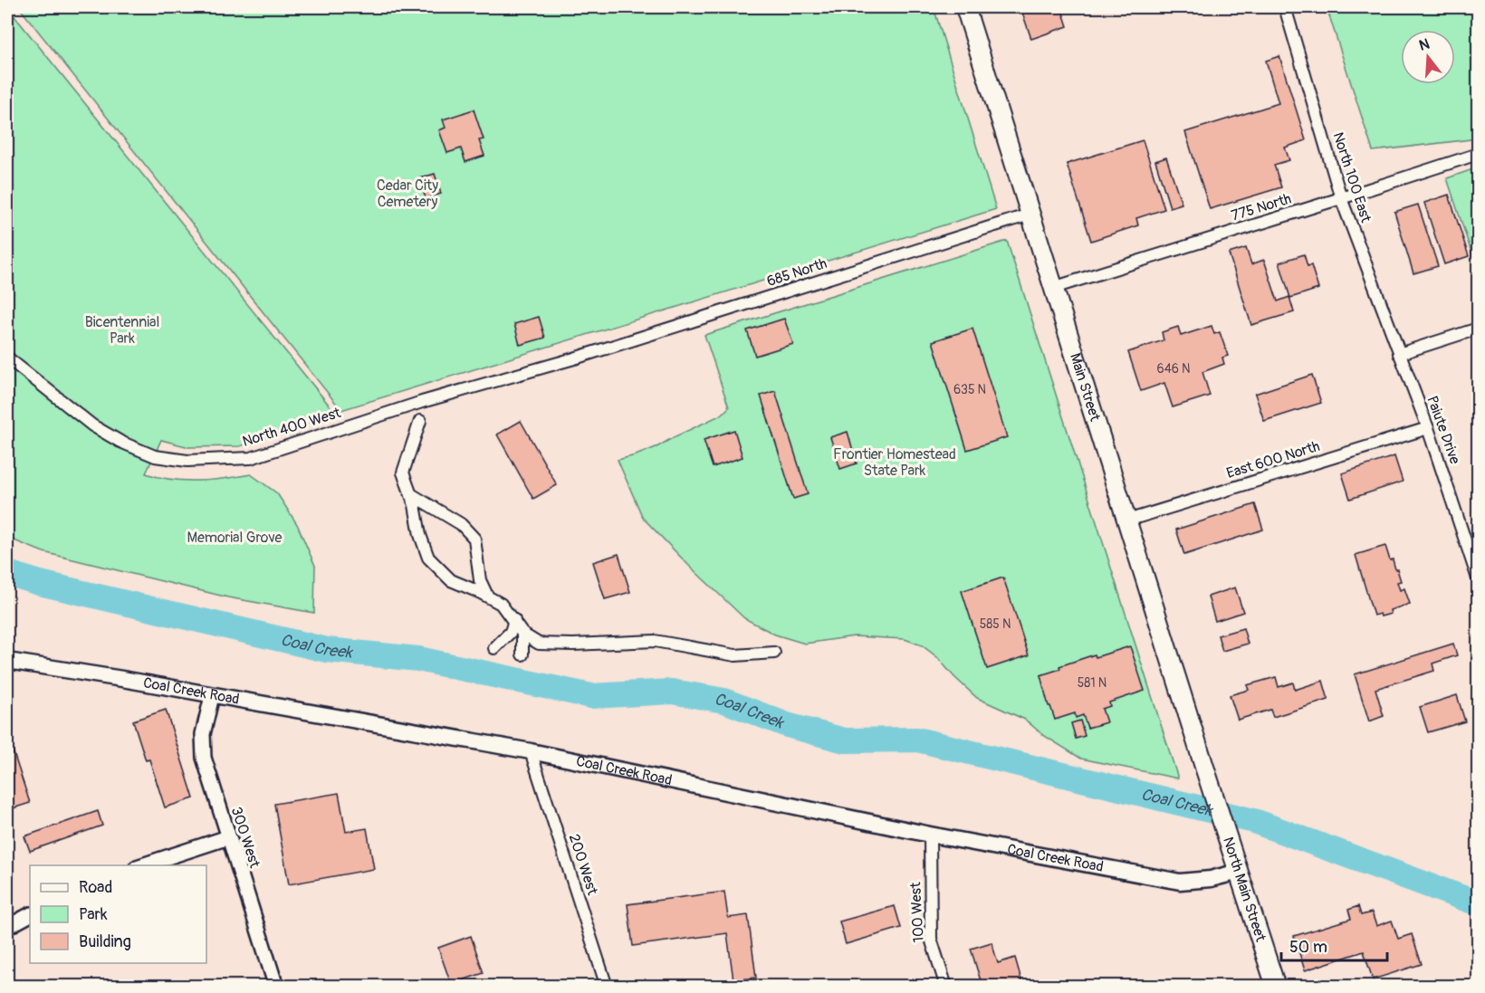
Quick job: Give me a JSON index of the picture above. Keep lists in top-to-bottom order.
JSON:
{
  "streets": {
    "main road": ["Main Street", "Coal Creek Road", "North Main Street"],
    "street": [
      "North 100 East",
      "775 North",
      "685 North",
      "North 400 West",
      "Paiute Drive",
      "East 600 North",
      "300 West",
      "200 West",
      "100 West"
    ]
  },
  "crossings": [
    ["North 100 East", "775 North"],
    ["North 100 East", "Paiute Drive"],
    ["775 North", "Main Street"],
    ["685 North", "Main Street"],
    ["685 North", "North 400 West"],
    ["Main Street", "East 600 North"],
    ["Main Street", "North Main Street"],
    ["Paiute Drive", "East 600 North"],
    ["Coal Creek Road", "300 West"],
    ["Coal Creek Road", "200 West"],
    ["Coal Creek Road", "North Main Street"],
    ["Coal Creek Road", "100 West"]
  ],
  "water": ["Coal Creek"],
  "parks": [
    "Cedar City Cemetery",
    "Bicentennial Park",
    "Frontier Homestead State Park",
    "Memorial Grove"
  ],
  "house_numbers": [
    "646 N",
    "635 N",
    "585 N",
    "581 N"
  ],
  "legend": ["Road", "Park", "Building"],
  "scale_bar": "50 m",
  "north": "top"
}
